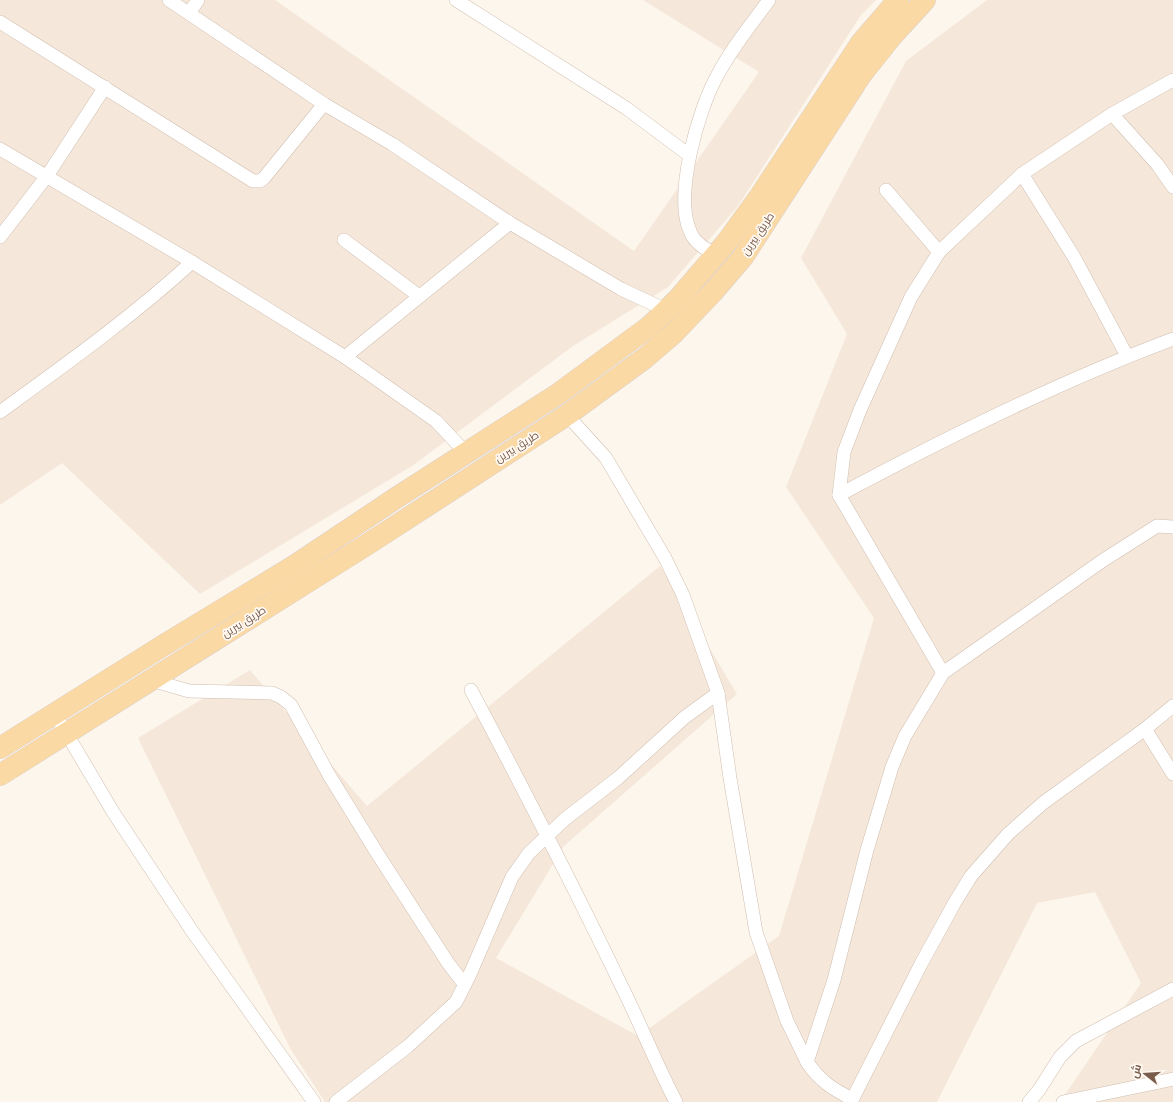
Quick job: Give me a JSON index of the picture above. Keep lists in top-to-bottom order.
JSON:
{
  "streets": {
    "main road": ["طريق بيرين"]
  },
  "north": "left"
}
